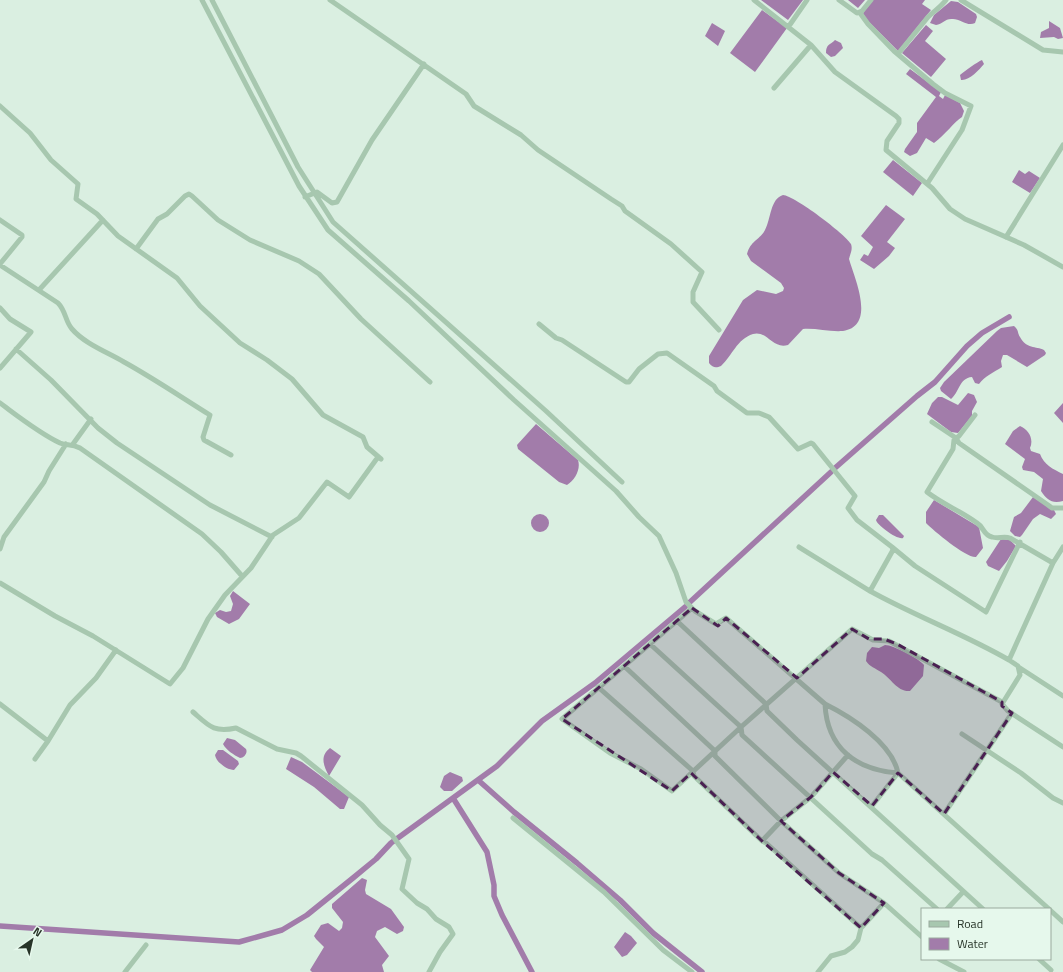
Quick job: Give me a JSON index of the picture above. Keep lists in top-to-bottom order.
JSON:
{
  "legend": ["Road", "Water"],
  "north": "top right"
}
